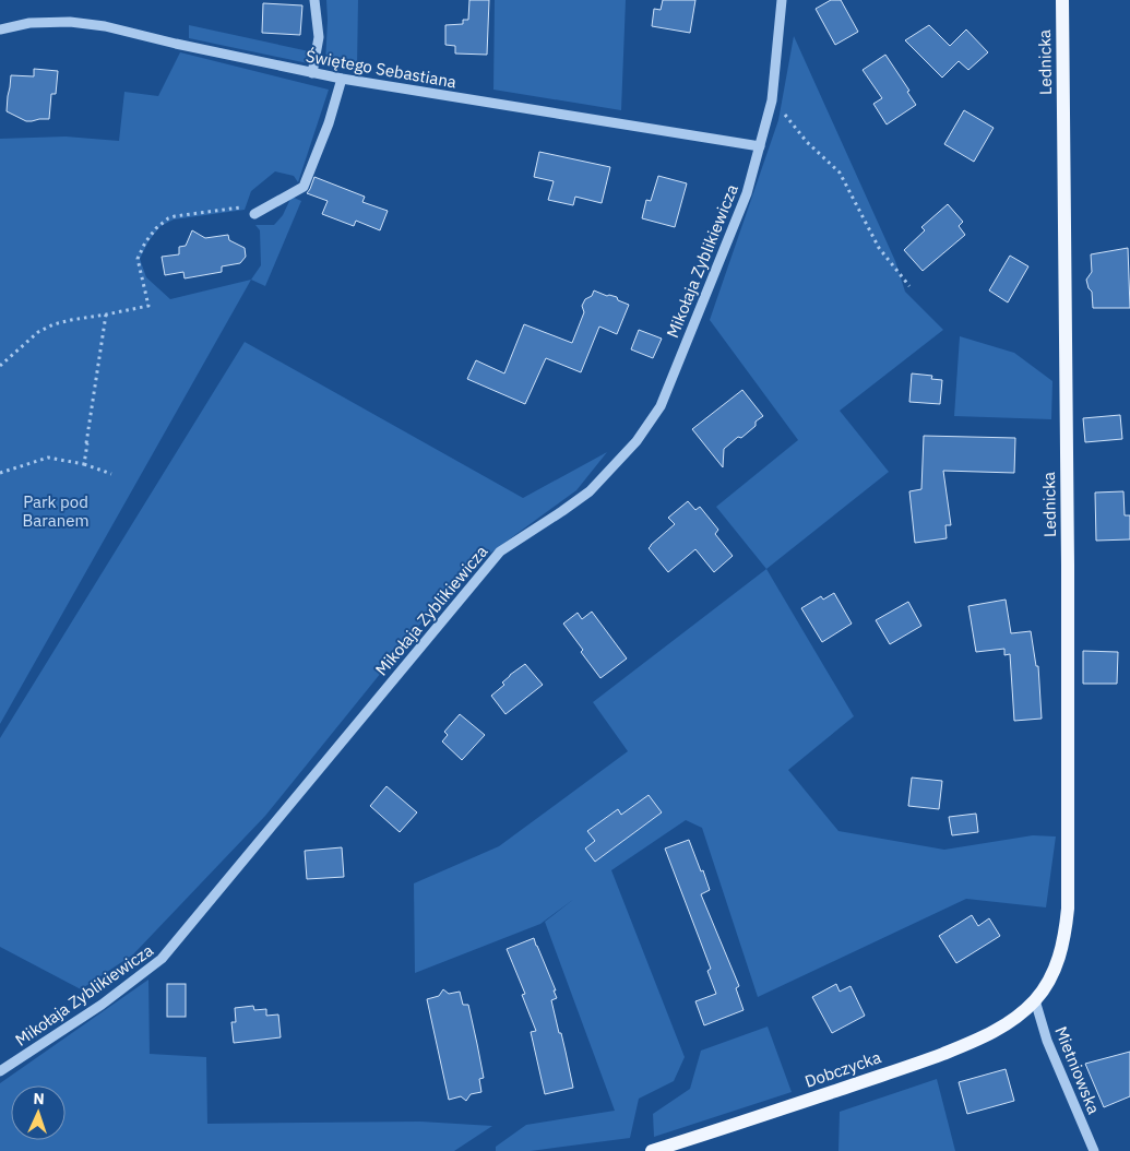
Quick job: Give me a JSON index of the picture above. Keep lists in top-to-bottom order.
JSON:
{
  "streets": {
    "main road": ["Lednicka", "Dobczycka"],
    "street": ["Świętego Sebastiana", "Mikołaja Zyblikiewicza", "Mietniowska"]
  },
  "crossings": [
    ["Lednicka", "Dobczycka"],
    ["Lednicka", "Mietniowska"],
    ["Świętego Sebastiana", "Mikołaja Zyblikiewicza"],
    ["Dobczycka", "Mietniowska"]
  ],
  "parks": ["Park pod Baranem"],
  "north": "top"
}
